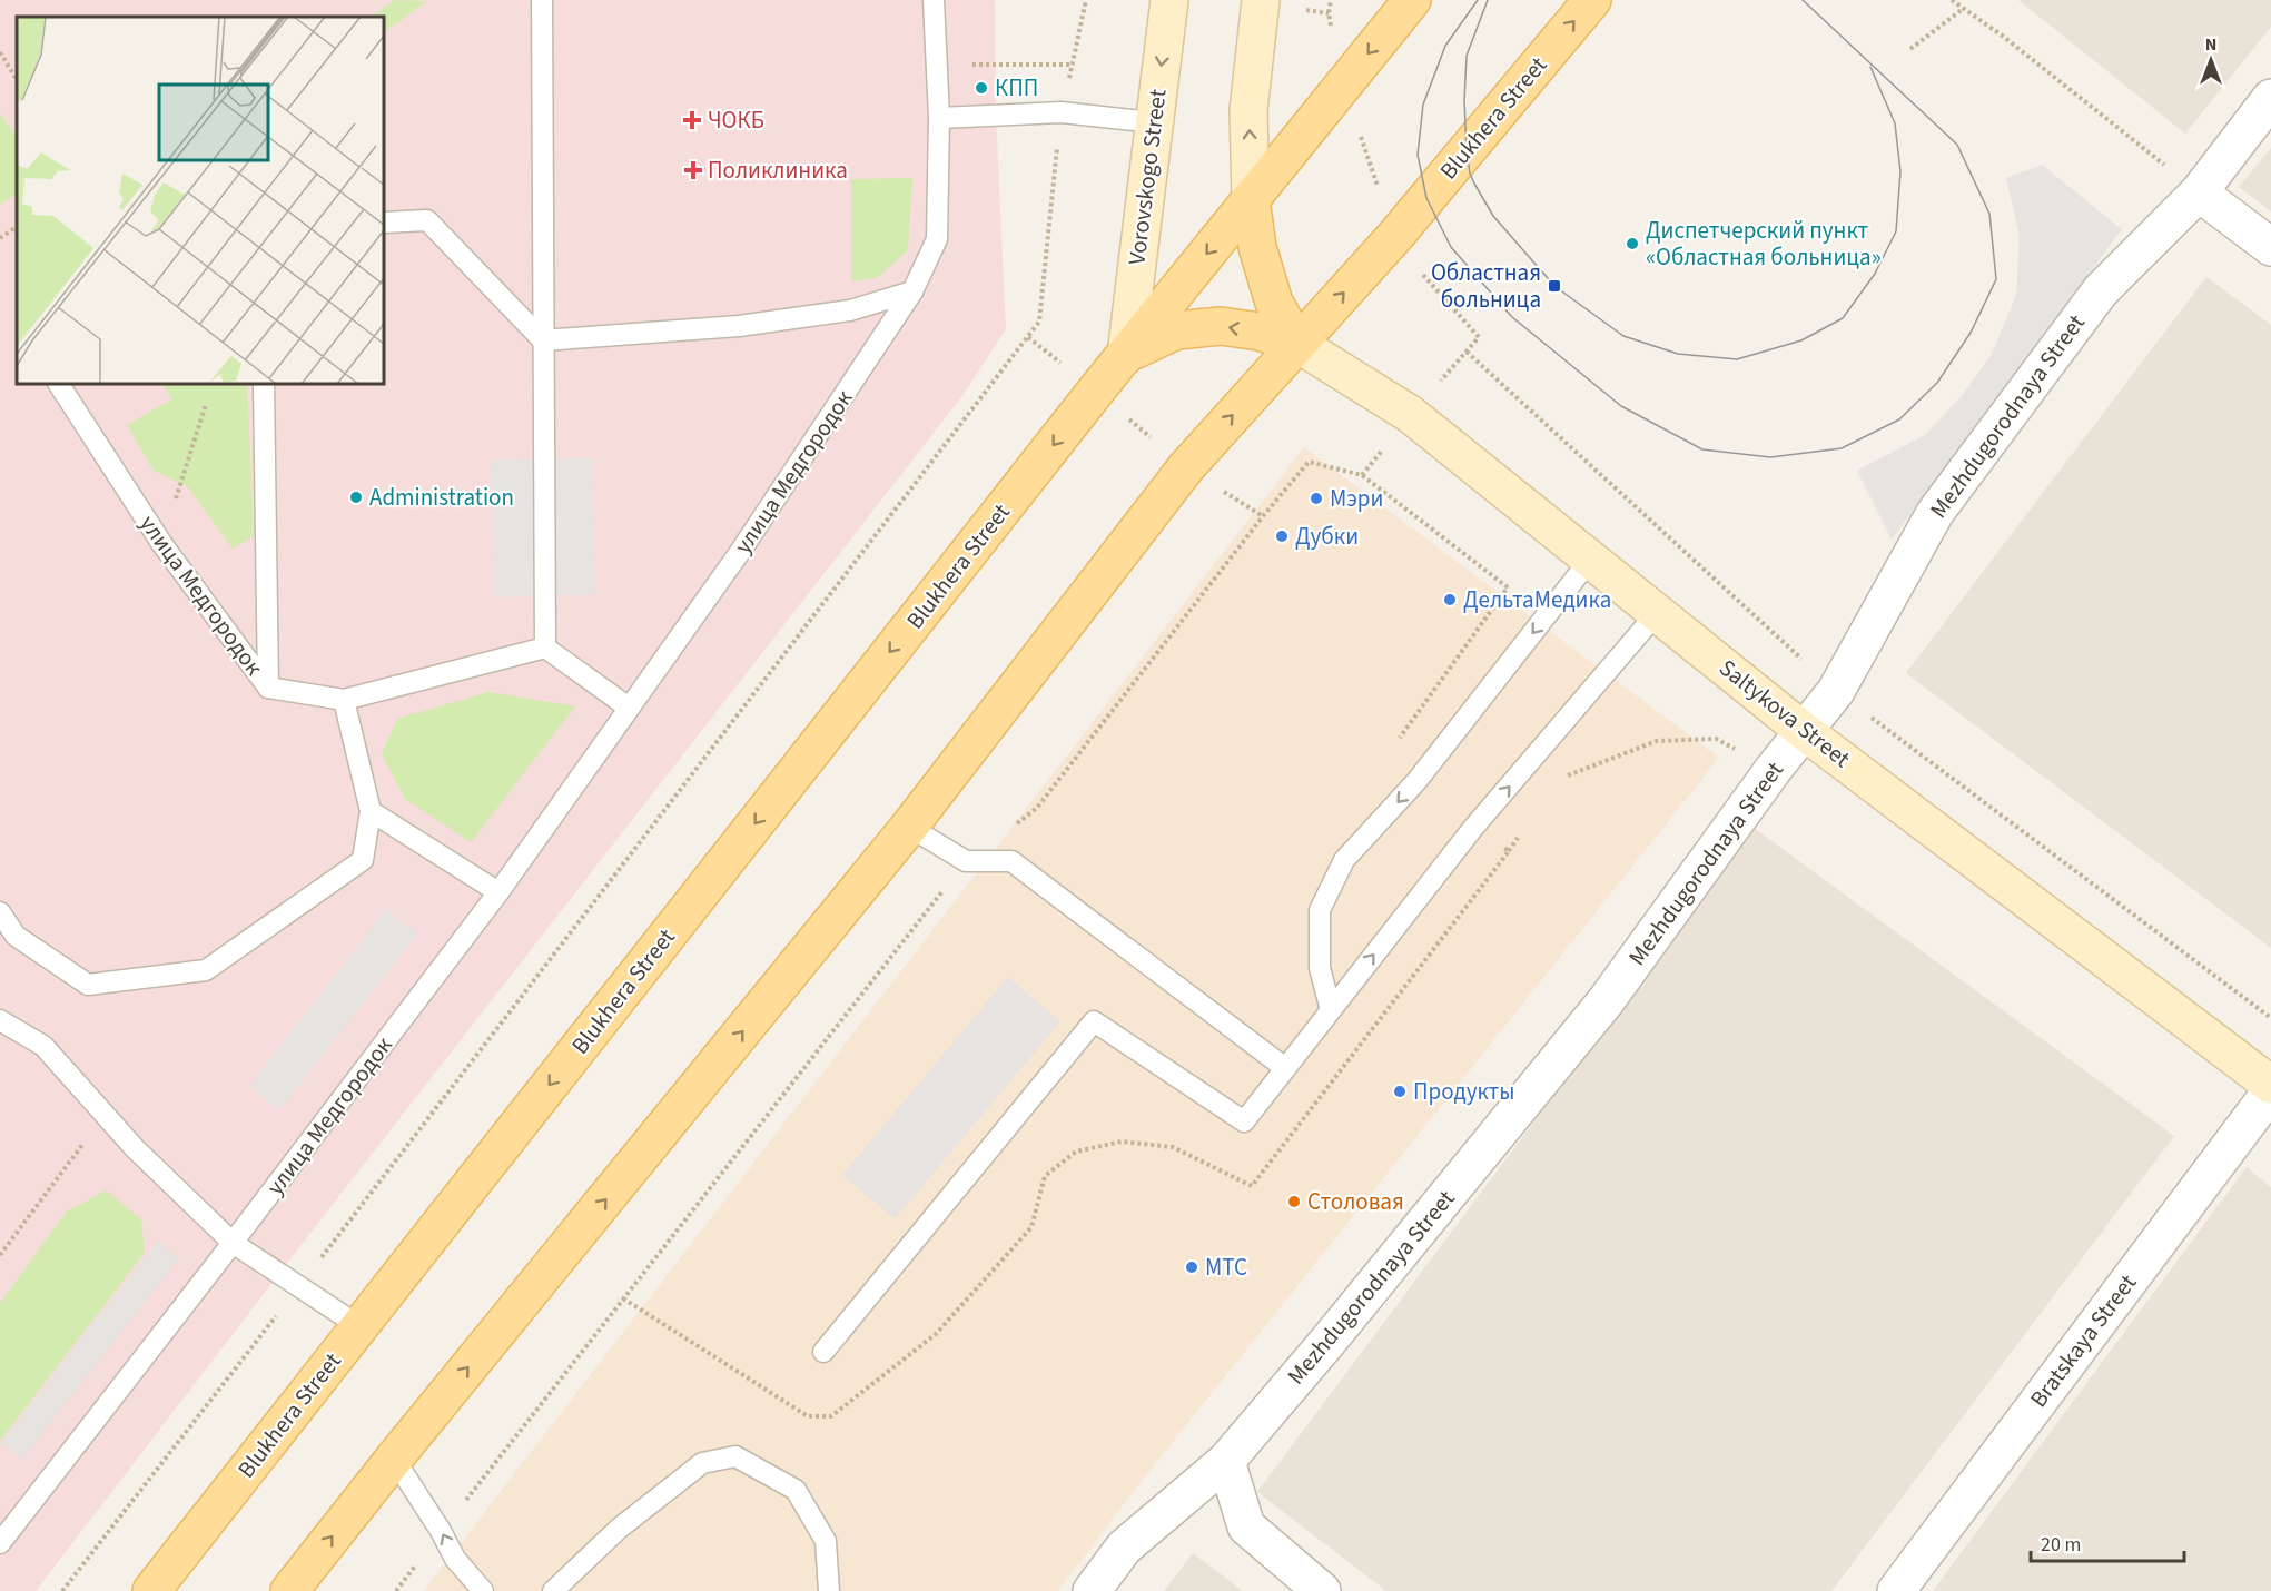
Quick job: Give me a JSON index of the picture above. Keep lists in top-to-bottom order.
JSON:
{
  "streets": {
    "main road": ["Blukhera Street", "Vorovskogo Street", "Saltykova Street"],
    "street": ["Mezhdugorodnaya Street", "Bratskaya Street"],
    "lane": ["улица Медгородок"]
  },
  "crossings": [
    ["Blukhera Street", "Vorovskogo Street"],
    ["Blukhera Street", "Saltykova Street"],
    ["Mezhdugorodnaya Street", "Saltykova Street"]
  ],
  "places": {
    "other": [
      "КПП",
      "Диспетчерский пункт «Областная больница»",
      "Administration",
      "Мэри",
      "Дубки",
      "ДельтаМедика",
      "Продукты",
      "Столовая",
      "МТС"
    ],
    "health": ["ЧОКБ", "Поликлиника"],
    "transit": ["Областная больница"]
  },
  "scale_bar": "20 m",
  "north": "top"
}
